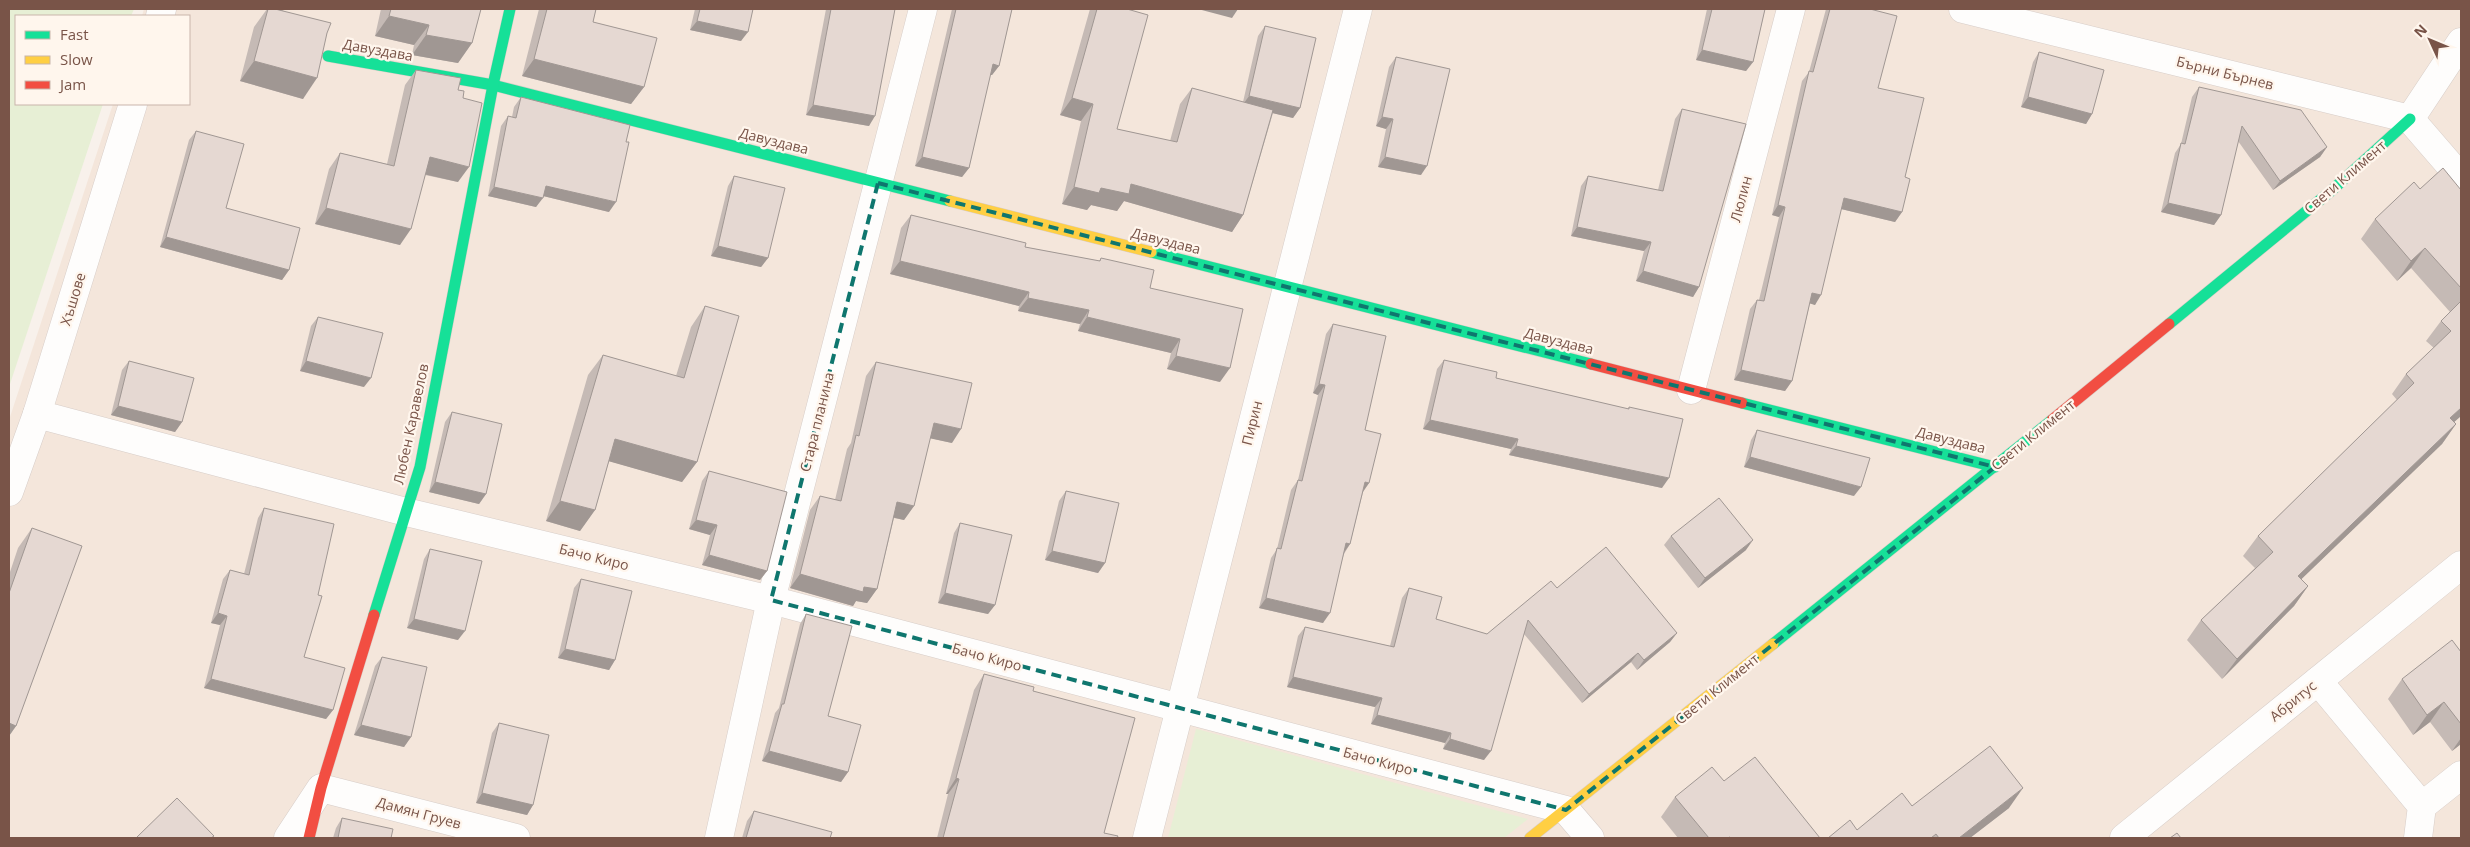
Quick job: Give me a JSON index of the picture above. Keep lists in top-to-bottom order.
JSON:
{
  "streets": {
    "street": [
      "Давуздава",
      "Бърни Бърнев",
      "Свети Климент",
      "Люлин",
      "Хъшове",
      "Стара планина",
      "Пирин",
      "Любен Каравелов",
      "Бачо Киро",
      "Абритус",
      "Дамян Груев"
    ]
  },
  "crossings": [
    ["Давуздава", "Свети Климент"],
    ["Давуздава", "Люлин"],
    ["Давуздава", "Стара планина"],
    ["Давуздава", "Пирин"],
    ["Давуздава", "Любен Каравелов"],
    ["Бърни Бърнев", "Свети Климент"],
    ["Свети Климент", "Бачо Киро"],
    ["Хъшове", "Бачо Киро"],
    ["Стара планина", "Бачо Киро"],
    ["Пирин", "Бачо Киро"],
    ["Любен Каравелов", "Бачо Киро"],
    ["Любен Каравелов", "Дамян Груев"]
  ],
  "legend": ["Fast", "Slow", "Jam"],
  "north": "top left"
}
